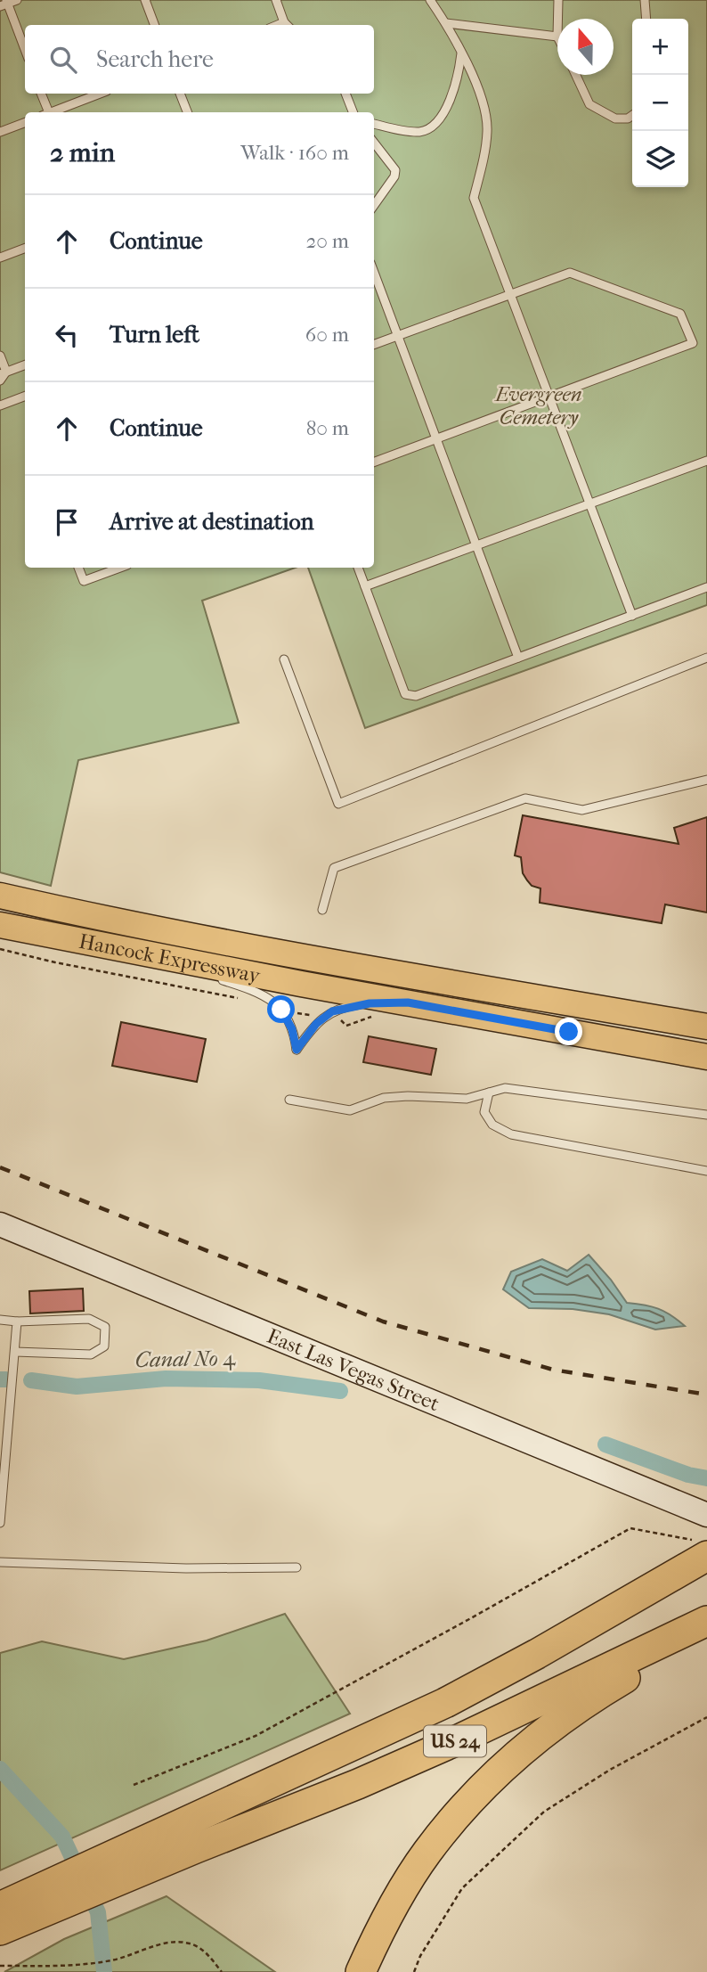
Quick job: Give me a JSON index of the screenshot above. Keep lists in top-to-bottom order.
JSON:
{
  "streets": {
    "highway": ["US 24"],
    "main road": ["Hancock Expressway"],
    "street": ["East Las Vegas Street"]
  },
  "water": ["Canal No 4"],
  "parks": ["Evergreen Cemetery"],
  "north": "top",
  "page": {
    "map_buttons": ["+", "−"],
    "search": "Search here",
    "heading": ["2 min", "Walk · 160 m"],
    "list": [
      ["Continue", "20 m"],
      ["Turn left", "60 m"],
      ["Continue", "80 m"],
      "Arrive at destination"
    ]
  }
}
